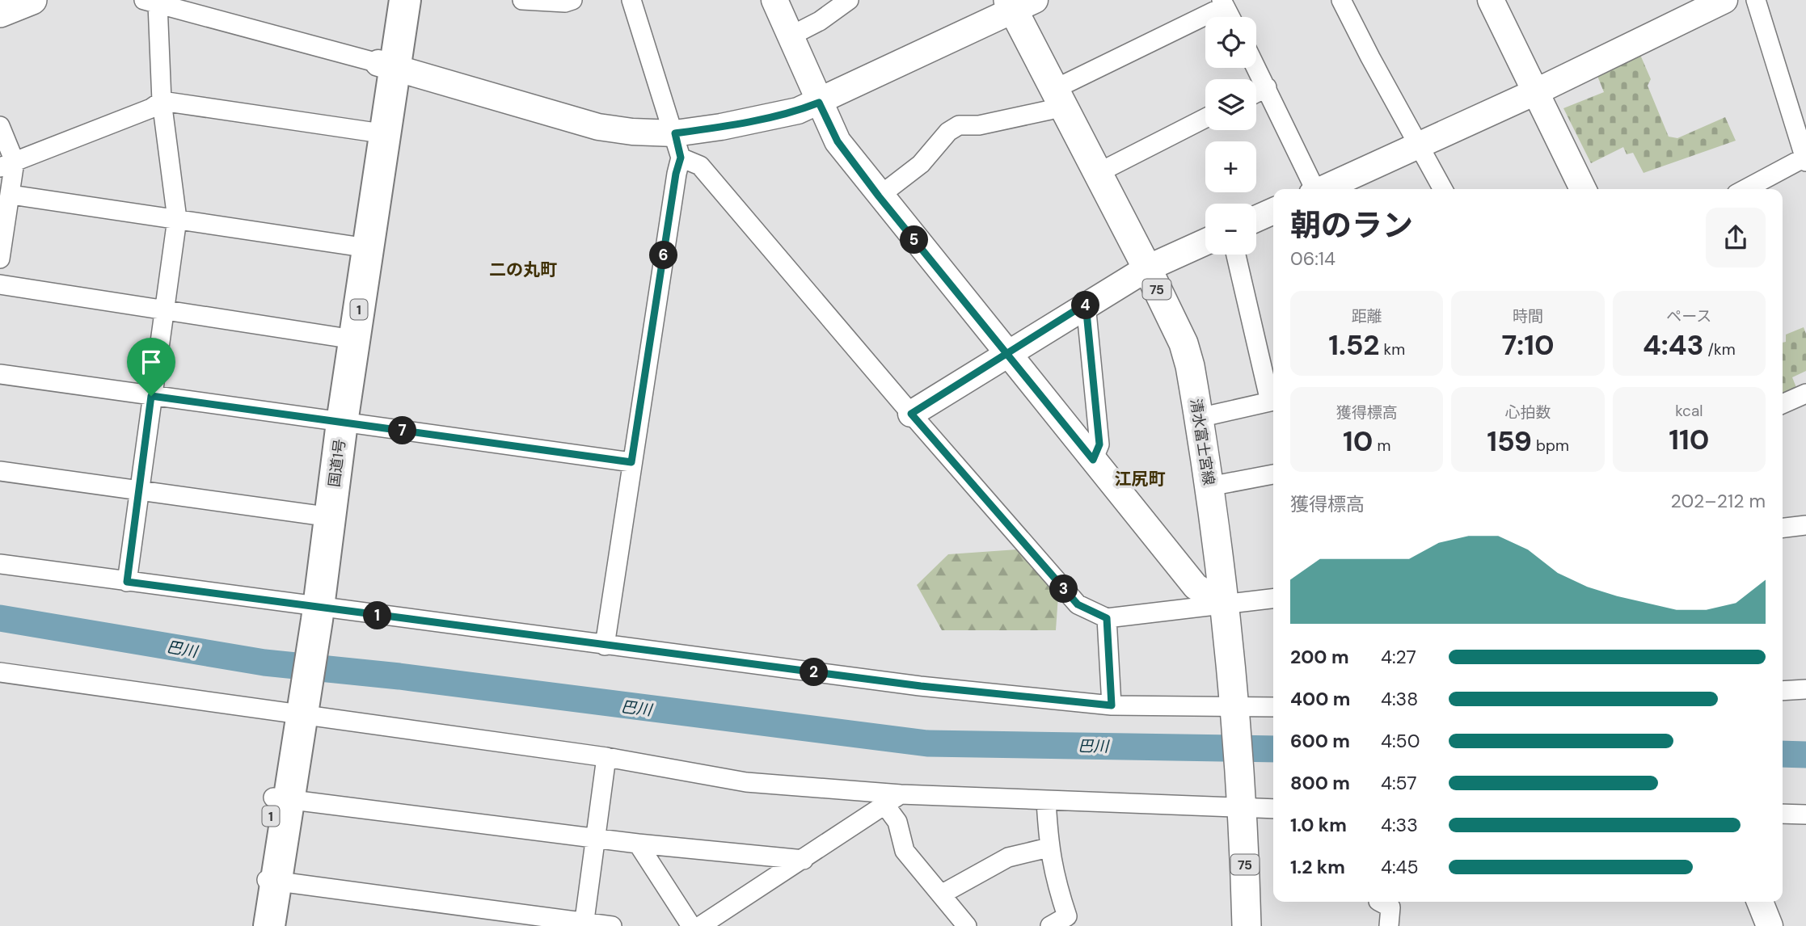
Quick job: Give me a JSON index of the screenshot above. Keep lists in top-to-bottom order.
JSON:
{
  "streets": {
    "highway": ["1", "国道1号"],
    "main road": ["75", "清水富士宮線"]
  },
  "districts": ["二の丸町", "江尻町"],
  "water": ["巴川"],
  "page": {
    "map_buttons": ["+", "−"],
    "heading": ["朝のラン", "06:14"],
    "pins": [
      "5",
      "6",
      "4",
      "7",
      "3",
      "1",
      "2"
    ],
    "stats": [
      ["距離", "1.52 km"],
      ["時間", "7:10"],
      ["ペース", "4:43 /km"],
      ["獲得標高", "10 m"],
      ["心拍数", "159 bpm"],
      ["kcal", "110"]
    ],
    "chart": ["獲得標高", "202–212 m"],
    "list": [
      {
        "name": "200 m",
        "note": "4:27"
      },
      {
        "name": "400 m",
        "note": "4:38"
      },
      {
        "name": "600 m",
        "note": "4:50"
      },
      {
        "name": "800 m",
        "note": "4:57"
      },
      {
        "name": "1.0 km",
        "note": "4:33"
      },
      {
        "name": "1.2 km",
        "note": "4:45"
      }
    ]
  }
}
